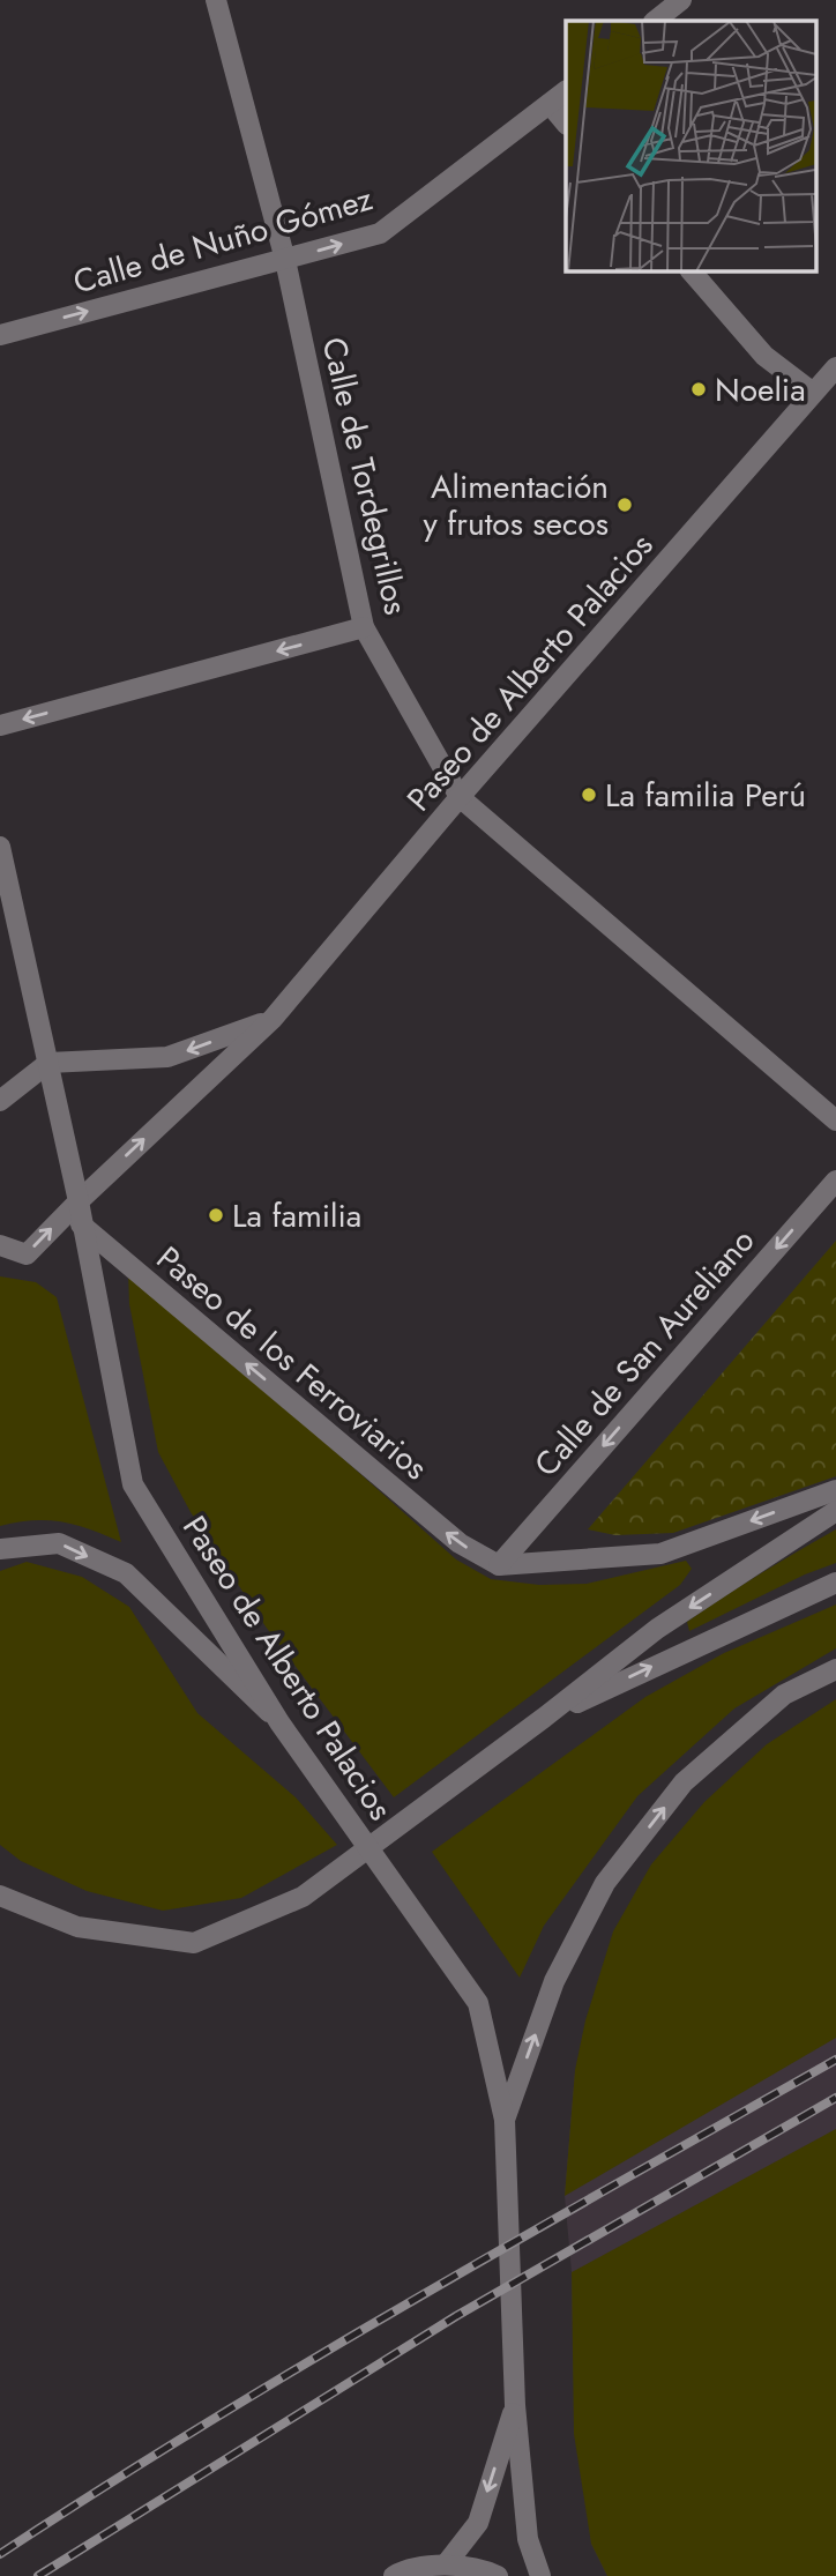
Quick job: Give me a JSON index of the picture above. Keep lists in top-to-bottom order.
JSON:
{
  "streets": {
    "street": [
      "Calle de Nuño Gómez",
      "Calle de Tordegrillos",
      "Paseo de Alberto Palacios",
      "Calle de San Aureliano",
      "Paseo de los Ferroviarios"
    ]
  },
  "crossings": [
    ["Calle de Nuño Gómez", "Calle de Tordegrillos"],
    ["Calle de Tordegrillos", "Paseo de Alberto Palacios"],
    ["Paseo de Alberto Palacios", "Paseo de los Ferroviarios"],
    ["Calle de San Aureliano", "Paseo de los Ferroviarios"]
  ],
  "one_way": ["Calle de Nuño Gómez", "Paseo de los Ferroviarios"],
  "places": [
    "Noelia",
    "Alimentación y frutos secos",
    "La familia Perú",
    "La familia"
  ]
}
